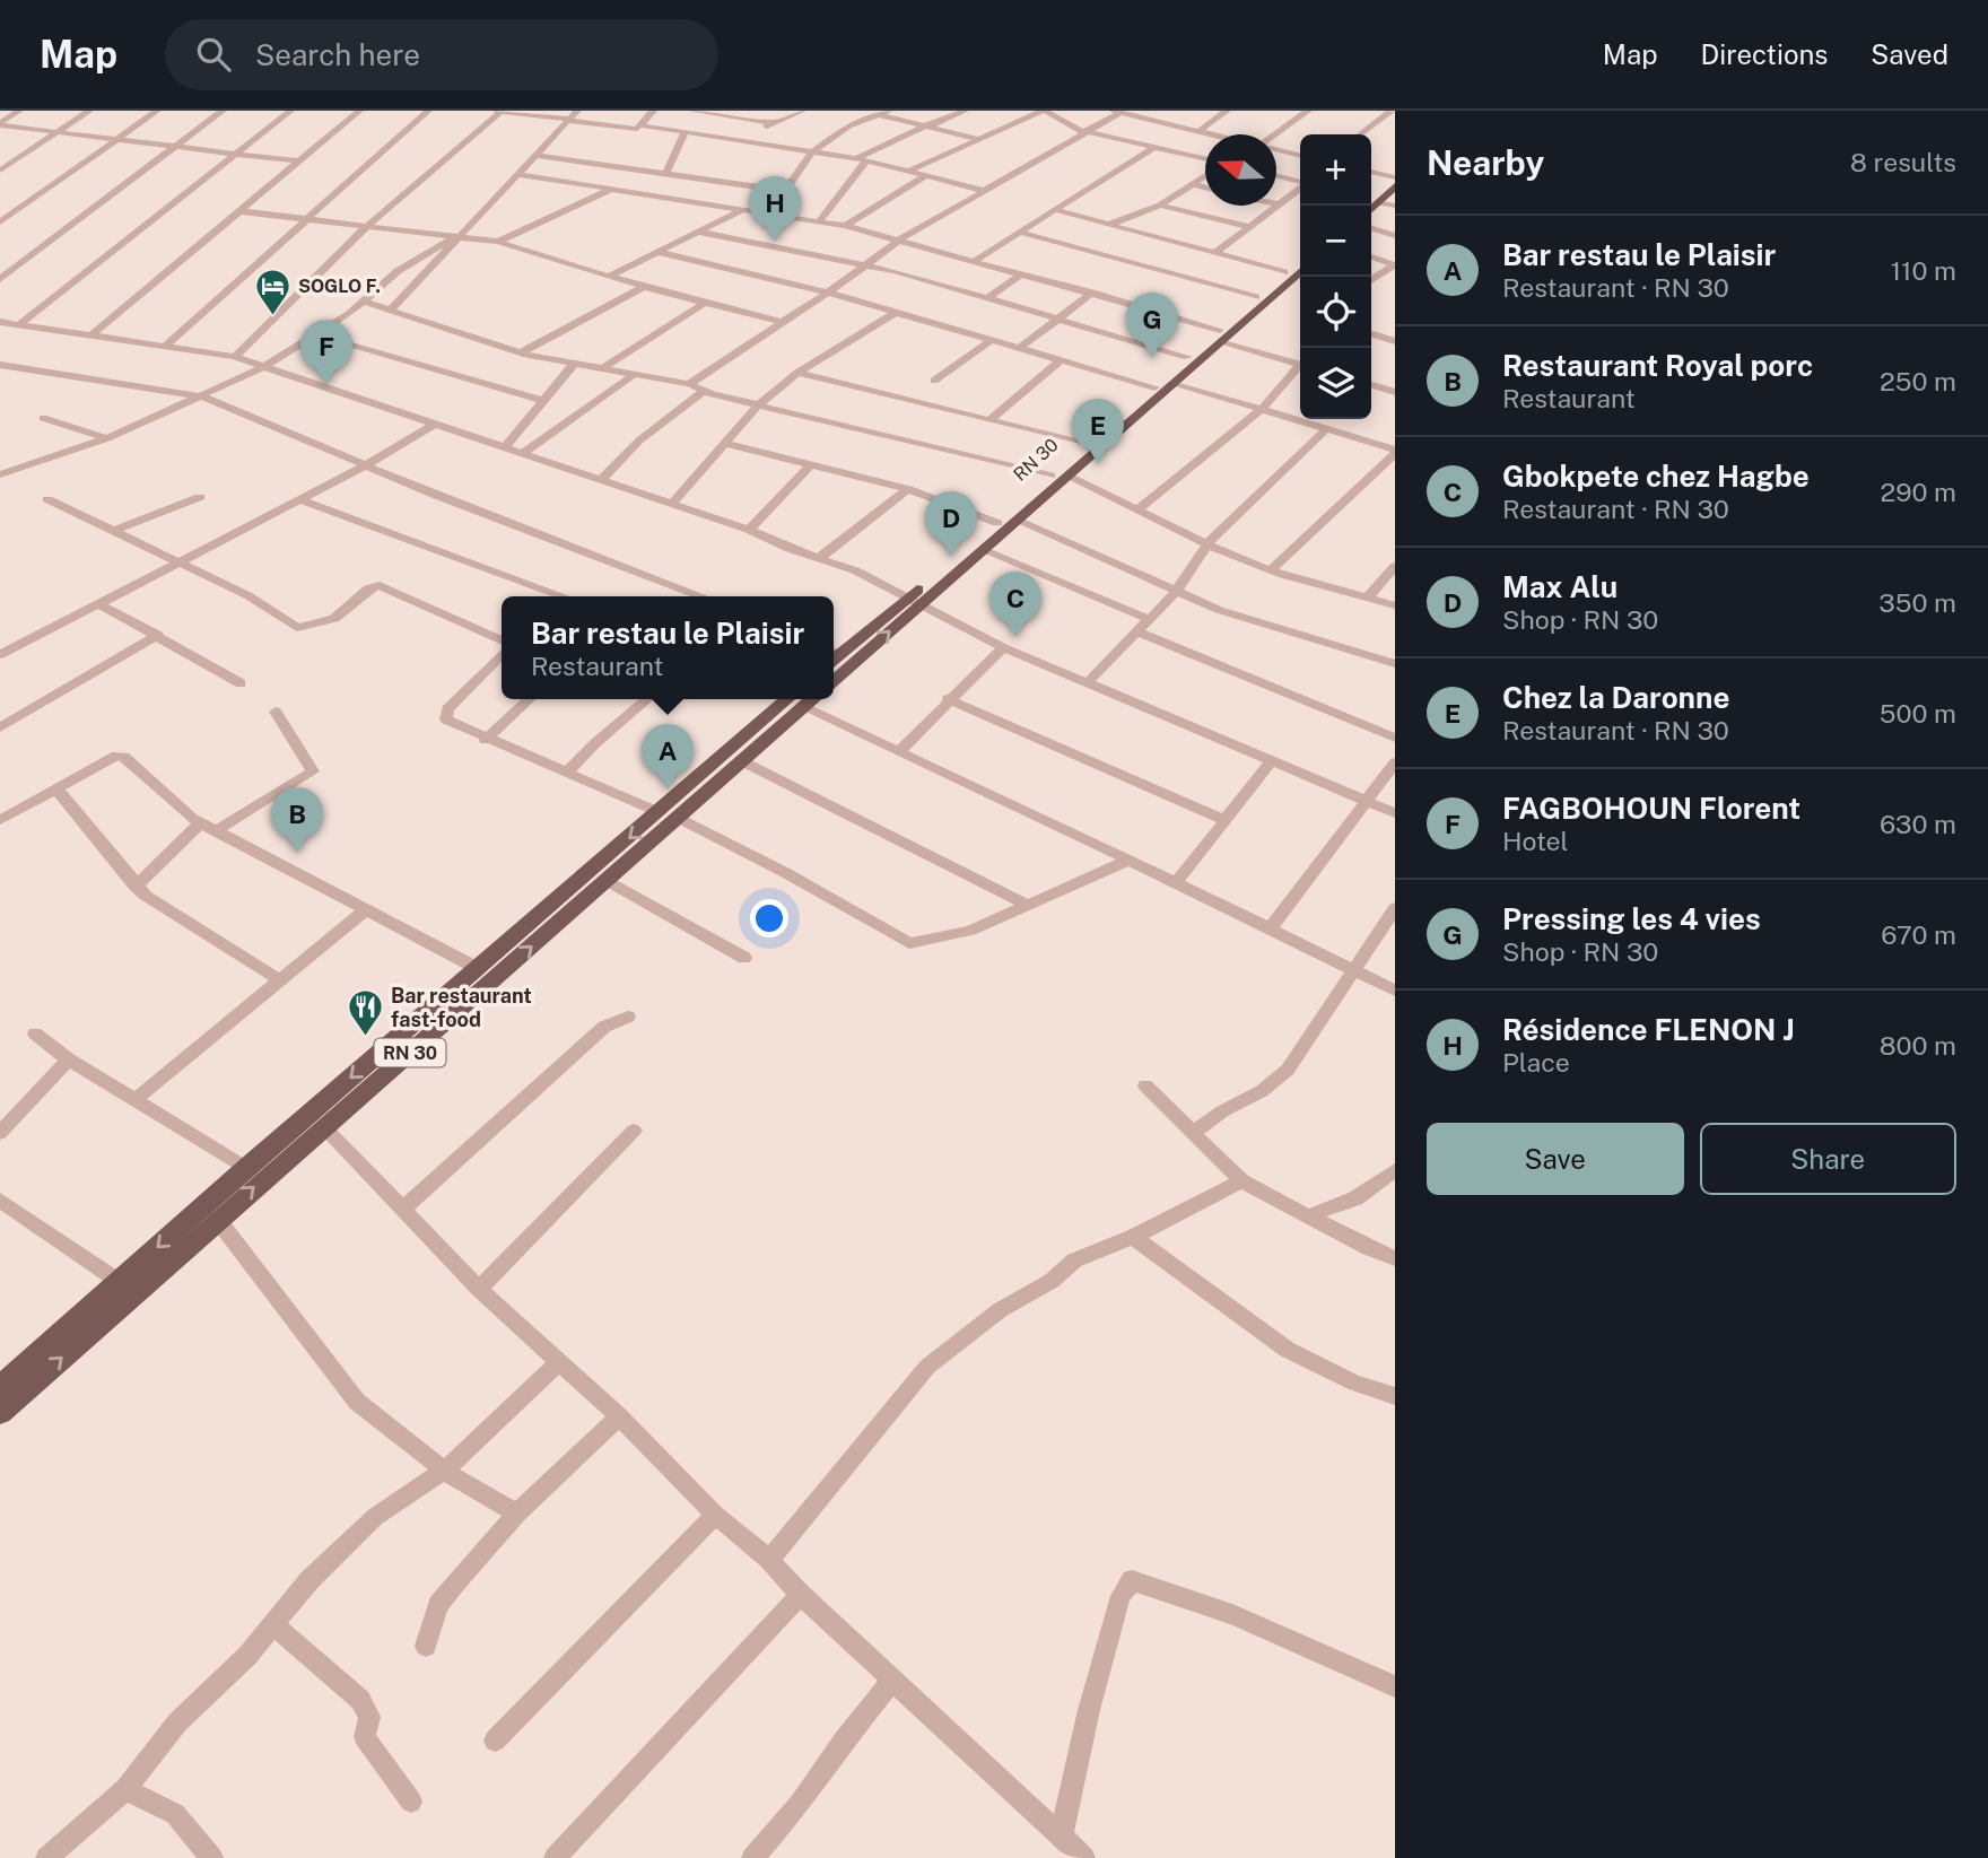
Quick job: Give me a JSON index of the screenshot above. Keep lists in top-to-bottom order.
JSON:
{
  "streets": {
    "main road": ["RN 30"]
  },
  "places": {
    "hotel": ["SOGLO F."],
    "restaurant": ["Bar restaurant fast-food"]
  },
  "north": "left",
  "page": {
    "header": "Map",
    "search": "Search here",
    "nav": ["Map", "Directions", "Saved"],
    "heading": ["Nearby", "8 results"],
    "map_buttons": ["+", "−"],
    "pins": [
      "H",
      "G",
      "F",
      "E",
      "D",
      "C",
      "A",
      "B"
    ],
    "list": [
      {
        "mark": "A",
        "name": "Bar restau le Plaisir",
        "note": "Restaurant · RN 30",
        "value": "110 m"
      },
      {
        "mark": "B",
        "name": "Restaurant Royal porc",
        "note": "Restaurant",
        "value": "250 m"
      },
      {
        "mark": "C",
        "name": "Gbokpete chez Hagbe",
        "note": "Restaurant · RN 30",
        "value": "290 m"
      },
      {
        "mark": "D",
        "name": "Max Alu",
        "note": "Shop · RN 30",
        "value": "350 m"
      },
      {
        "mark": "E",
        "name": "Chez la Daronne",
        "note": "Restaurant · RN 30",
        "value": "500 m"
      },
      {
        "mark": "F",
        "name": "FAGBOHOUN Florent",
        "note": "Hotel",
        "value": "630 m"
      },
      {
        "mark": "G",
        "name": "Pressing les 4 vies",
        "note": "Shop · RN 30",
        "value": "670 m"
      },
      {
        "mark": "H",
        "name": "Résidence FLENON J",
        "note": "Place",
        "value": "800 m"
      }
    ],
    "popup": ["Bar restau le Plaisir", "Restaurant"],
    "buttons": ["Save", "Share"]
  }
}
